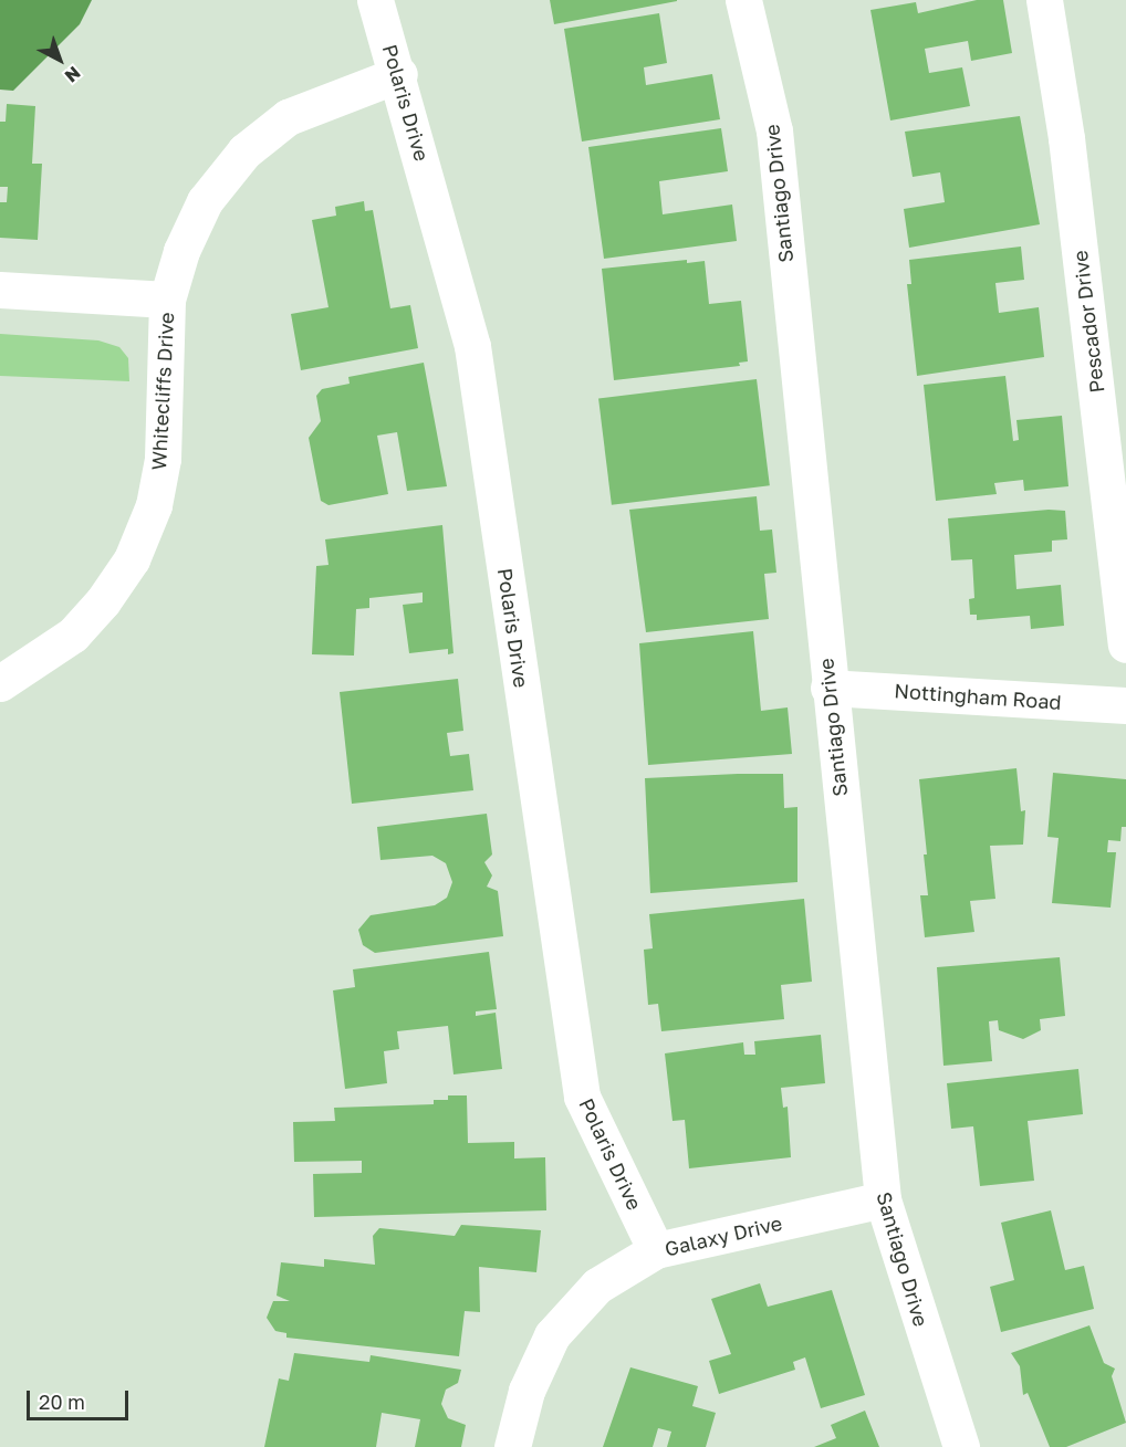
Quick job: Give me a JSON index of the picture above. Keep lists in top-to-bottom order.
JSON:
{
  "streets": {
    "street": [
      "Polaris Drive",
      "Santiago Drive",
      "Pescador Drive",
      "Whitecliffs Drive",
      "Nottingham Road",
      "Galaxy Drive"
    ]
  },
  "crossings": [
    ["Polaris Drive", "Whitecliffs Drive"],
    ["Polaris Drive", "Galaxy Drive"],
    ["Santiago Drive", "Nottingham Road"],
    ["Santiago Drive", "Galaxy Drive"]
  ],
  "scale_bar": "20 m",
  "north": "bottom right"
}
